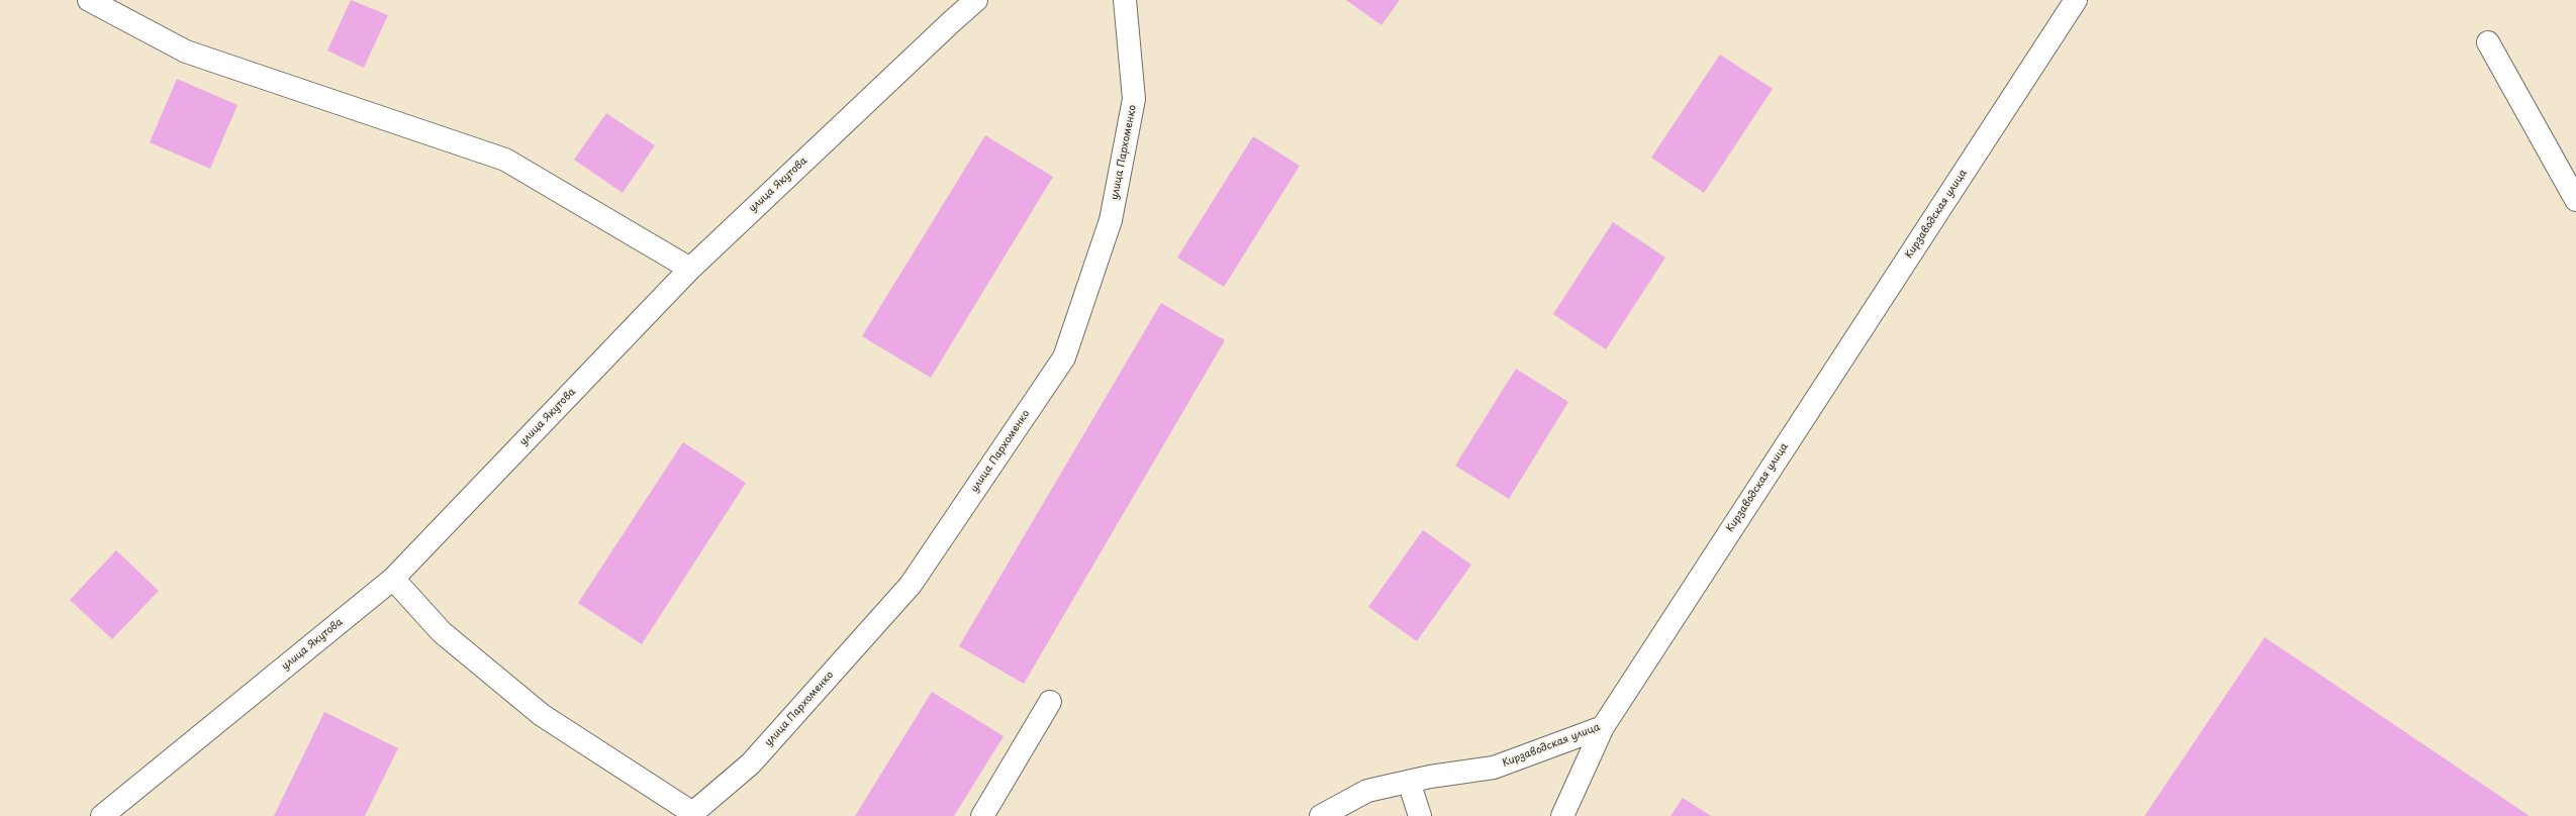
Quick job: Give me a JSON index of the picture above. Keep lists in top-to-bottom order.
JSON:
{
  "streets": {
    "street": ["улица Пархоменко", "улица Якутова", "Кирзаводская улица"]
  }
}
